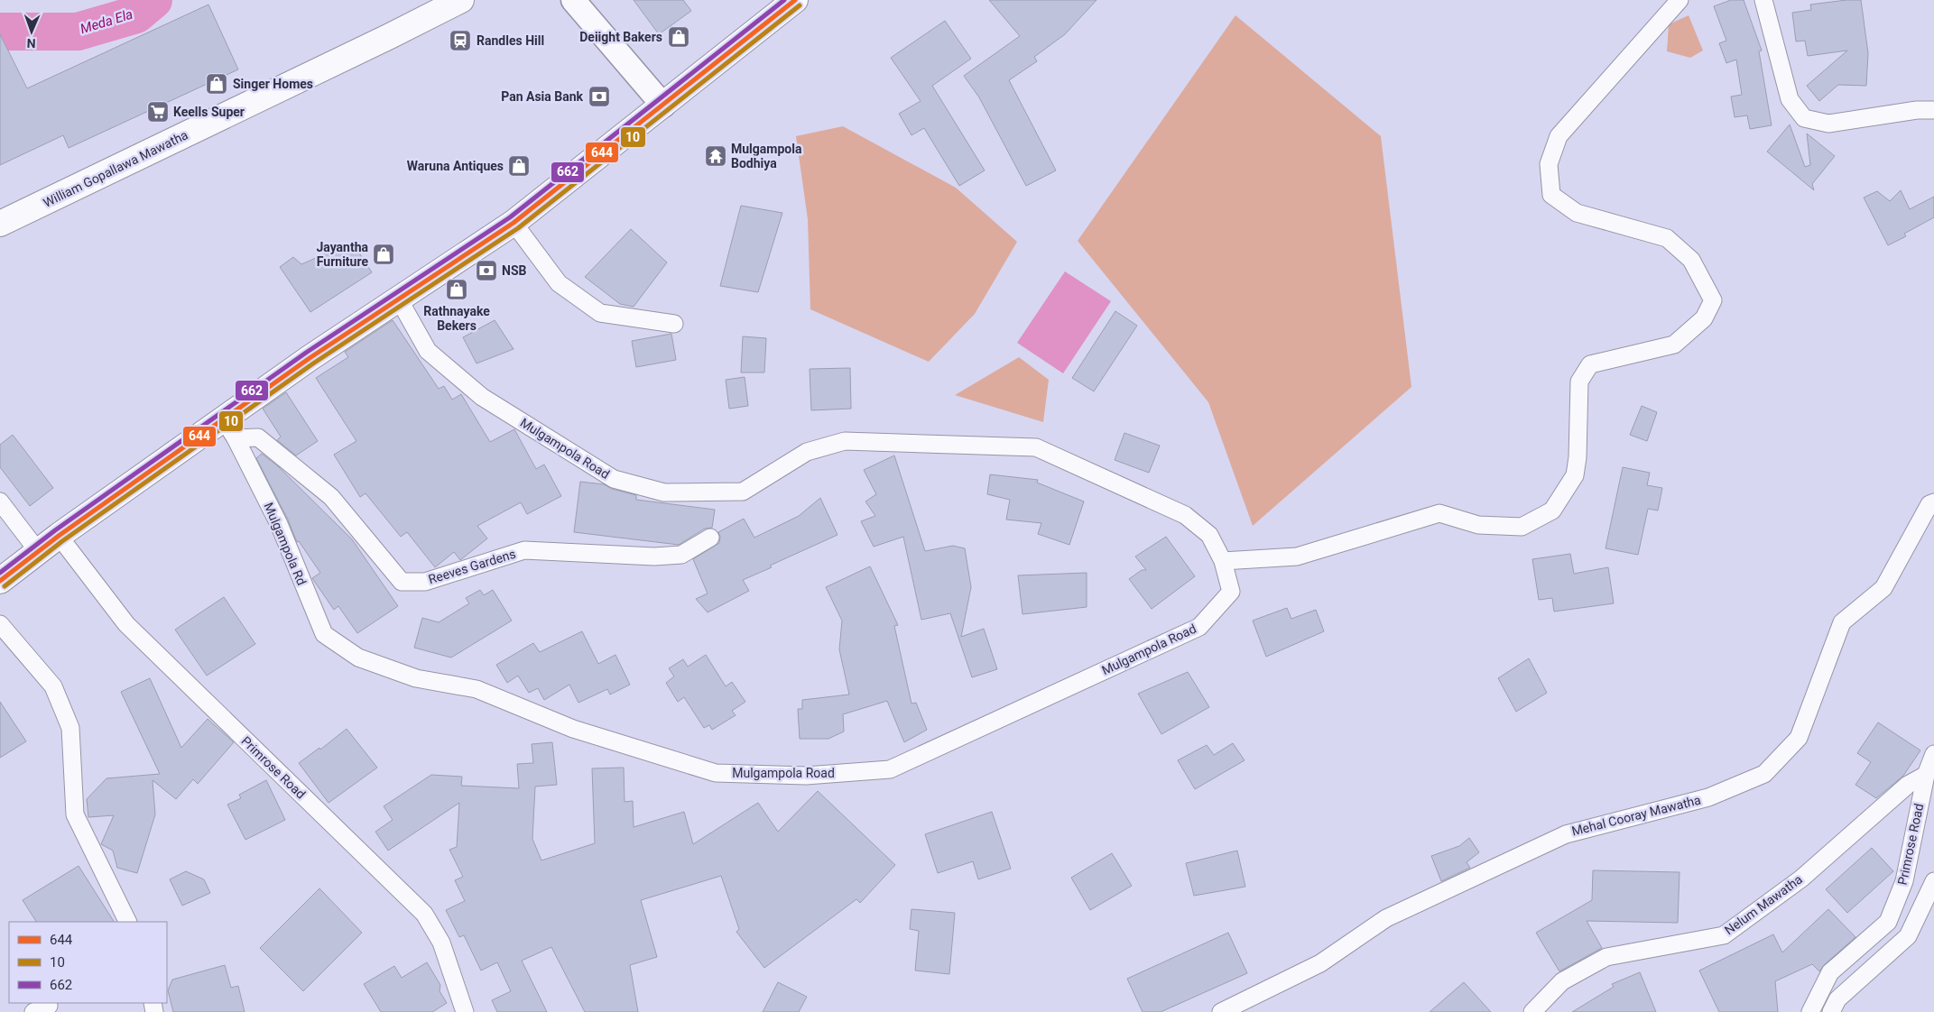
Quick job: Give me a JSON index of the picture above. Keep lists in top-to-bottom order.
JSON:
{
  "streets": {
    "main road": ["William Gopallawa Mawatha"],
    "street": [
      "Mulgampola Road",
      "Mulgampola Rd",
      "Reeves Gardens",
      "Primrose Road",
      "Mehal Cooray Mawatha",
      "Nelum Mawatha"
    ]
  },
  "crossings": [
    ["Mulgampola Road", "Mulgampola Rd"],
    ["Mulgampola Rd", "Reeves Gardens"],
    ["Primrose Road", "Nelum Mawatha"]
  ],
  "water": ["Meda Ela"],
  "places": {
    "shop": [
      "Deiight Bakers",
      "Singer Homes",
      "Waruna Antiques",
      "Jayantha Furniture",
      "Rathnayake Bekers"
    ],
    "station": ["Randles Hill"],
    "bank": ["Pan Asia Bank", "NSB"],
    "supermarket": ["Keells Super"],
    "temple": ["Mulgampola Bodhiya"]
  },
  "lines": ["transit line 644", "transit line 662", "transit line 10"],
  "legend": ["644", "10", "662"],
  "north": "bottom"
}
